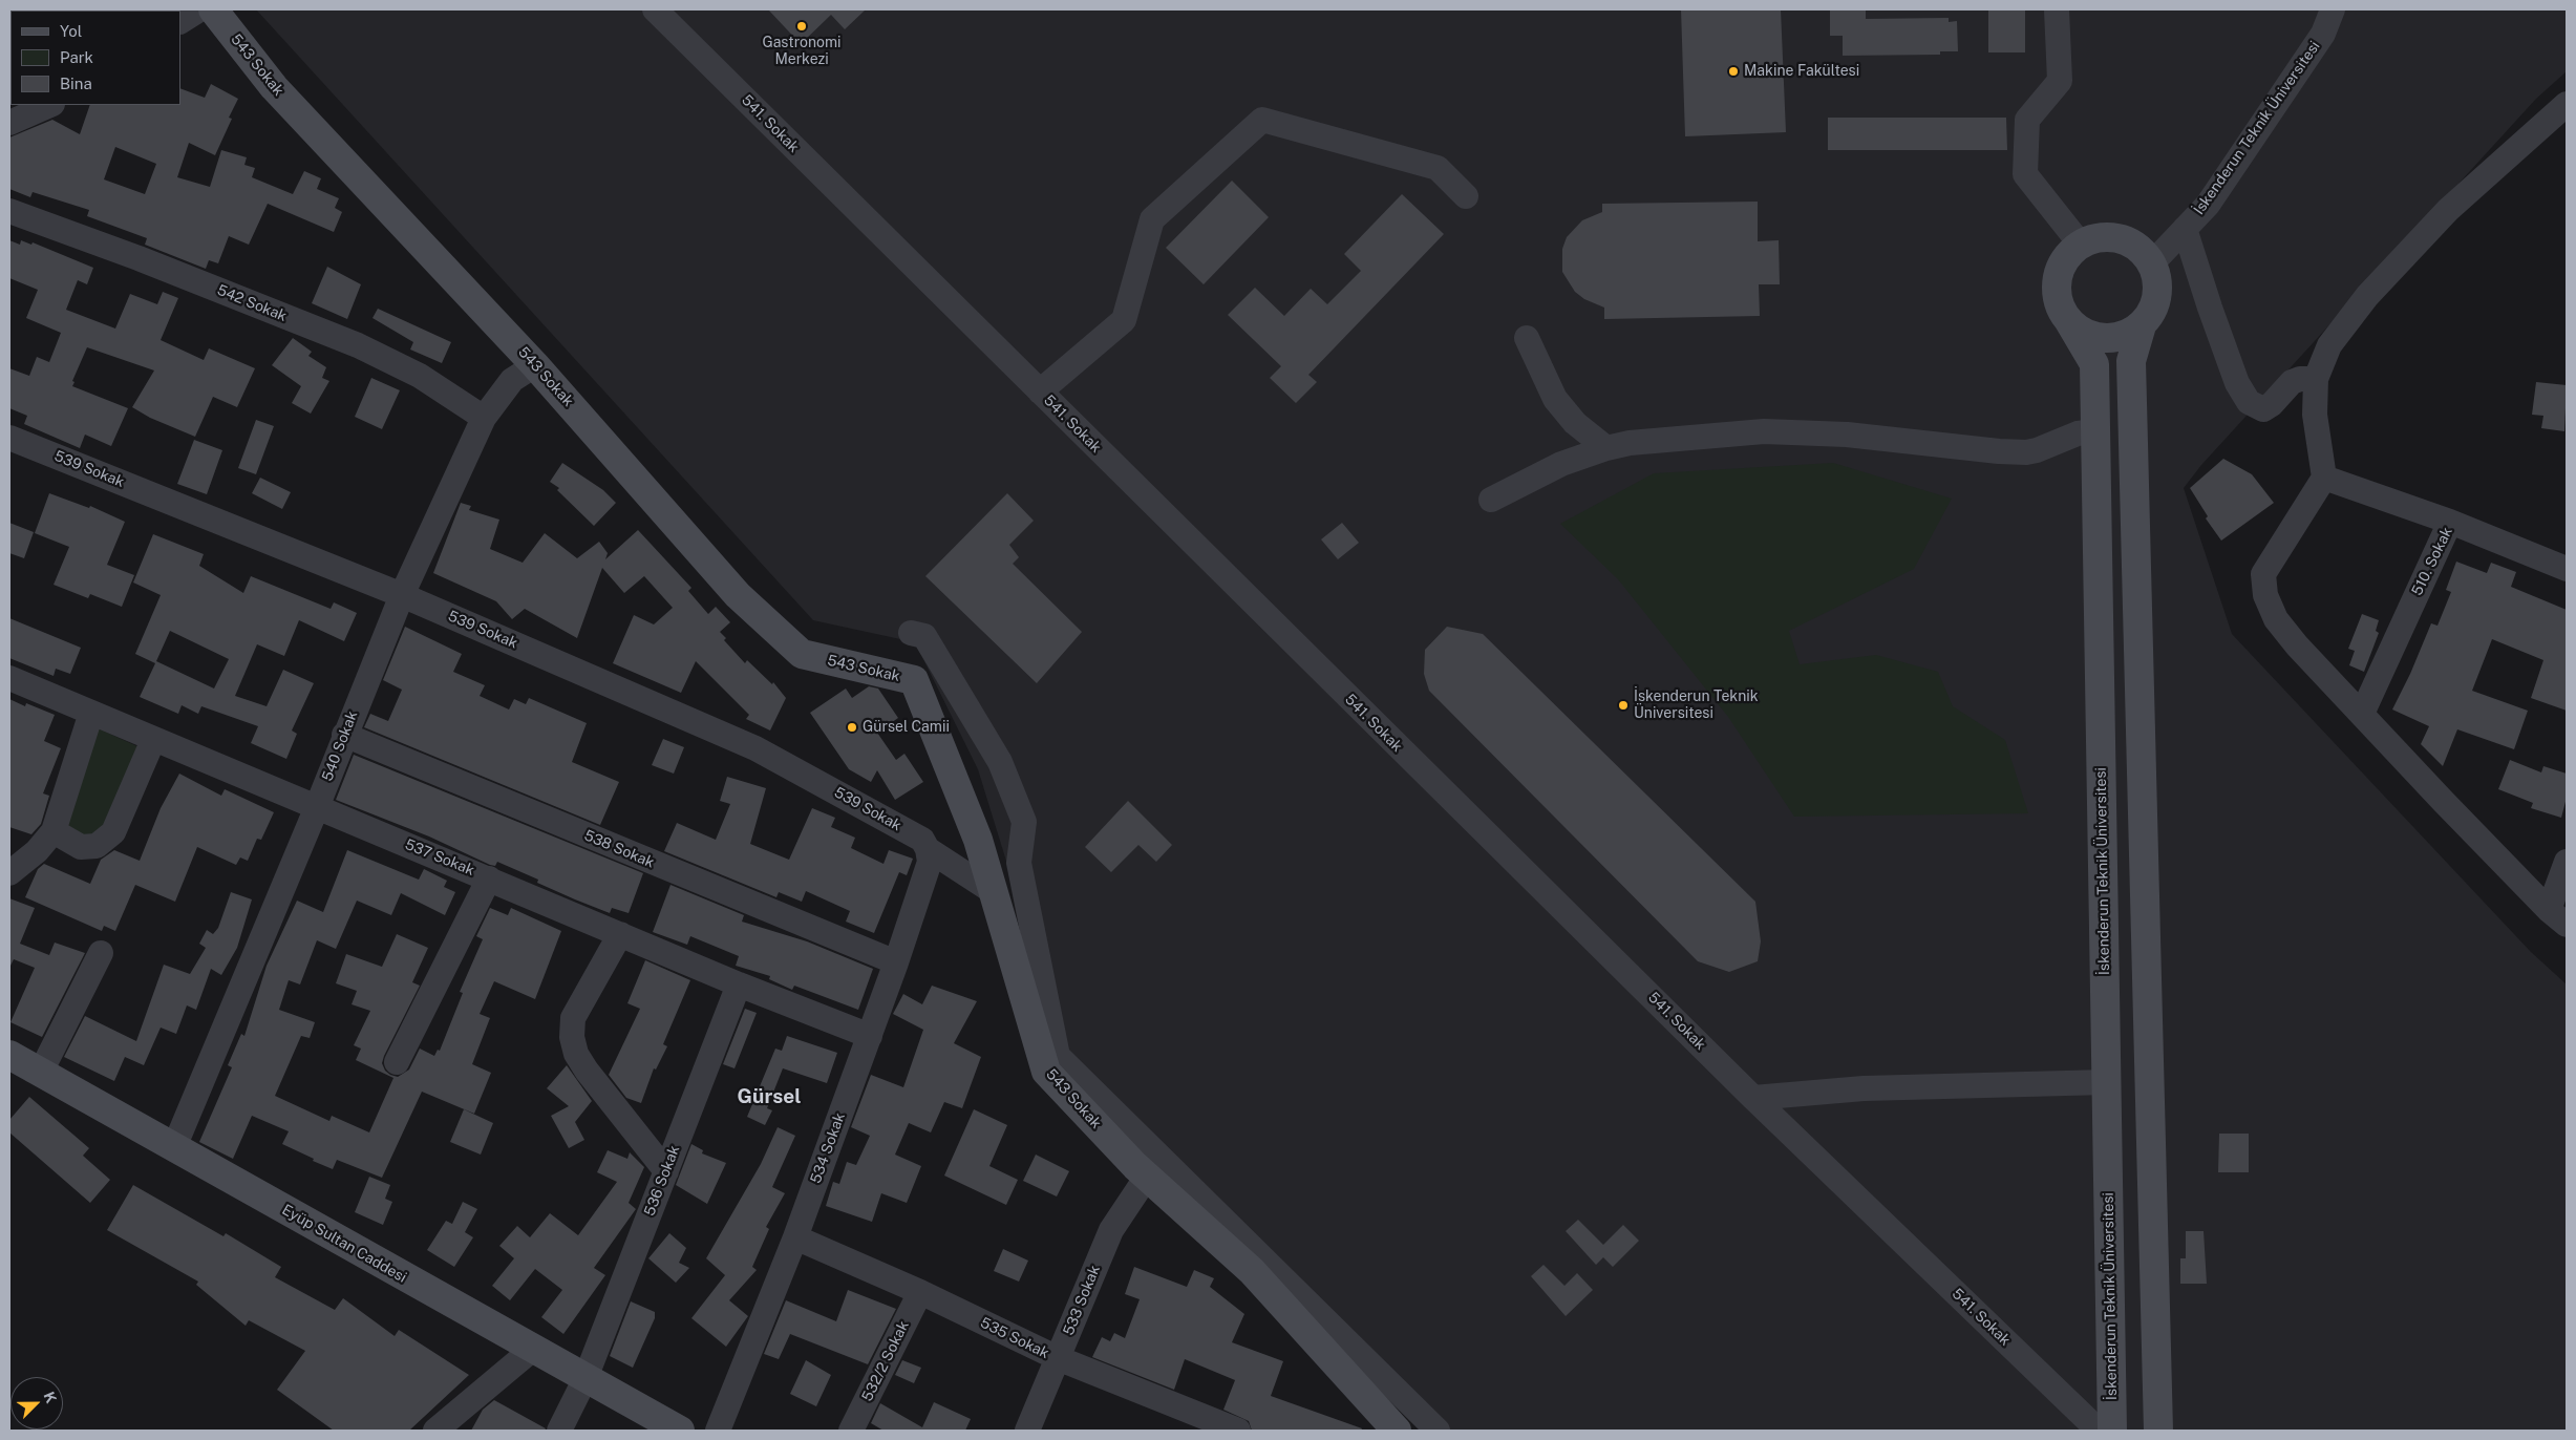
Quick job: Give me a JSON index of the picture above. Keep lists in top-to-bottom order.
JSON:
{
  "streets": {
    "street": [
      "543 Sokak",
      "541. Sokak",
      "İskenderun Teknik Üniversitesi",
      "542 Sokak",
      "539 Sokak",
      "510. Sokak",
      "540 Sokak",
      "538 Sokak",
      "537 Sokak",
      "534 Sokak",
      "536 Sokak",
      "Eyüp Sultan Caddesi",
      "533 Sokak",
      "535 Sokak",
      "532/2 Sokak"
    ]
  },
  "crossings": [
    ["543 Sokak", "539 Sokak"],
    ["543 Sokak", "540 Sokak"],
    ["543 Sokak", "533 Sokak"],
    ["542 Sokak", "540 Sokak"],
    ["539 Sokak", "540 Sokak"],
    ["539 Sokak", "534 Sokak"],
    ["540 Sokak", "538 Sokak"],
    ["540 Sokak", "537 Sokak"],
    ["540 Sokak", "Eyüp Sultan Caddesi"],
    ["538 Sokak", "534 Sokak"],
    ["537 Sokak", "534 Sokak"],
    ["537 Sokak", "536 Sokak"],
    ["534 Sokak", "535 Sokak"],
    ["536 Sokak", "Eyüp Sultan Caddesi"],
    ["533 Sokak", "535 Sokak"],
    ["535 Sokak", "532/2 Sokak"]
  ],
  "districts": ["Gürsel"],
  "places": [
    "Gastronomi Merkezi",
    "Makine Fakültesi",
    "İskenderun Teknik Üniversitesi",
    "Gürsel Camii"
  ],
  "legend": ["Yol", "Park", "Bina"],
  "north": "top right"
}
